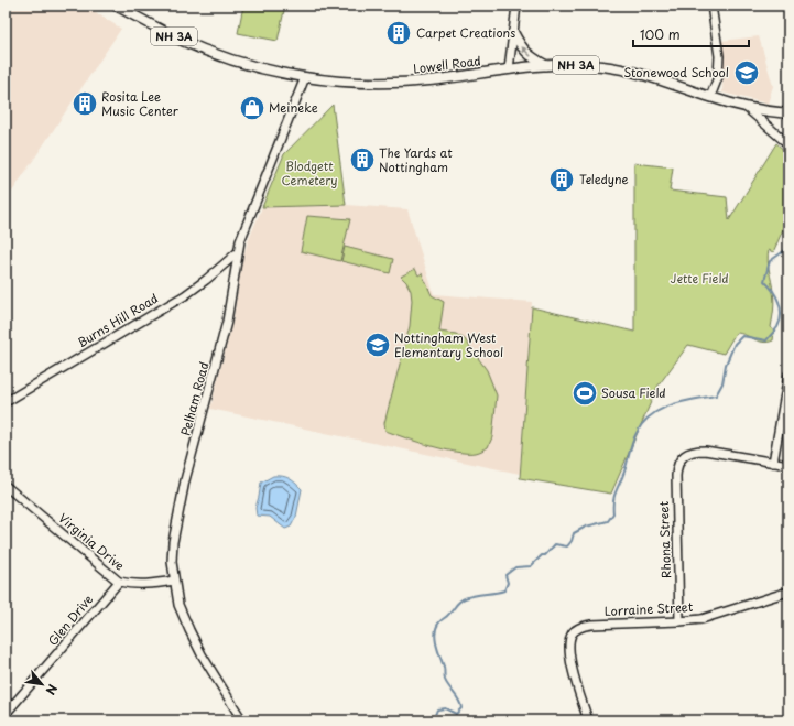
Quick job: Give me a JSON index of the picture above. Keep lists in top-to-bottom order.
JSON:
{
  "streets": {
    "main road": ["NH 3A", "Lowell Road"],
    "street": [
      "Burns Hill Road",
      "Pelham Road",
      "Rhona Street",
      "Virginia Drive",
      "Lorraine Street",
      "Glen Drive"
    ]
  },
  "crossings": [
    ["Lowell Road", "Pelham Road"],
    ["Burns Hill Road", "Pelham Road"],
    ["Pelham Road", "Virginia Drive"],
    ["Rhona Street", "Lorraine Street"],
    ["Virginia Drive", "Glen Drive"]
  ],
  "parks": ["Blodgett Cemetery", "Jette Field"],
  "places": {
    "building": [
      "Carpet Creations",
      "Rosita Lee Music Center",
      "The Yards at Nottingham",
      "Teledyne"
    ],
    "school or university": ["Stonewood School", "Nottingham West Elementary School"],
    "shop": ["Meineke"],
    "sports": ["Sousa Field"]
  },
  "scale_bar": "100 m",
  "north": "bottom right"
}
